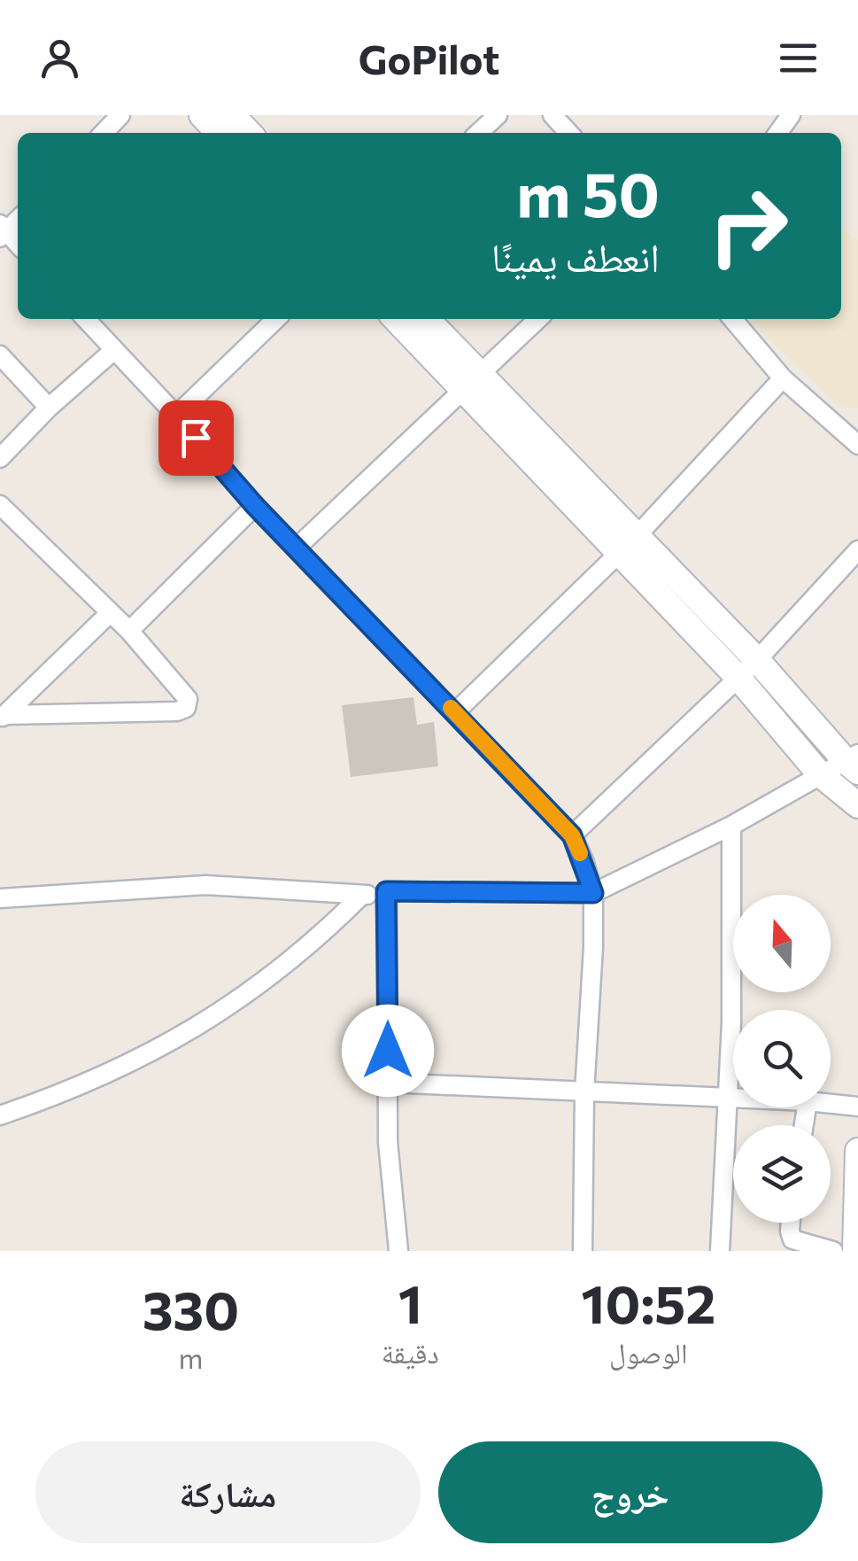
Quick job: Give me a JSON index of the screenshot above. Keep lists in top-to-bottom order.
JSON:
{
  "north": "top",
  "page": {
    "header": "GoPilot",
    "turn": ["50 m", "انعطف يمينًا"],
    "eta": [
      "10:52",
      "الوصول",
      "1",
      "دقيقة",
      "330",
      "m"
    ],
    "buttons": ["خروج", "مشاركة"]
  }
}
